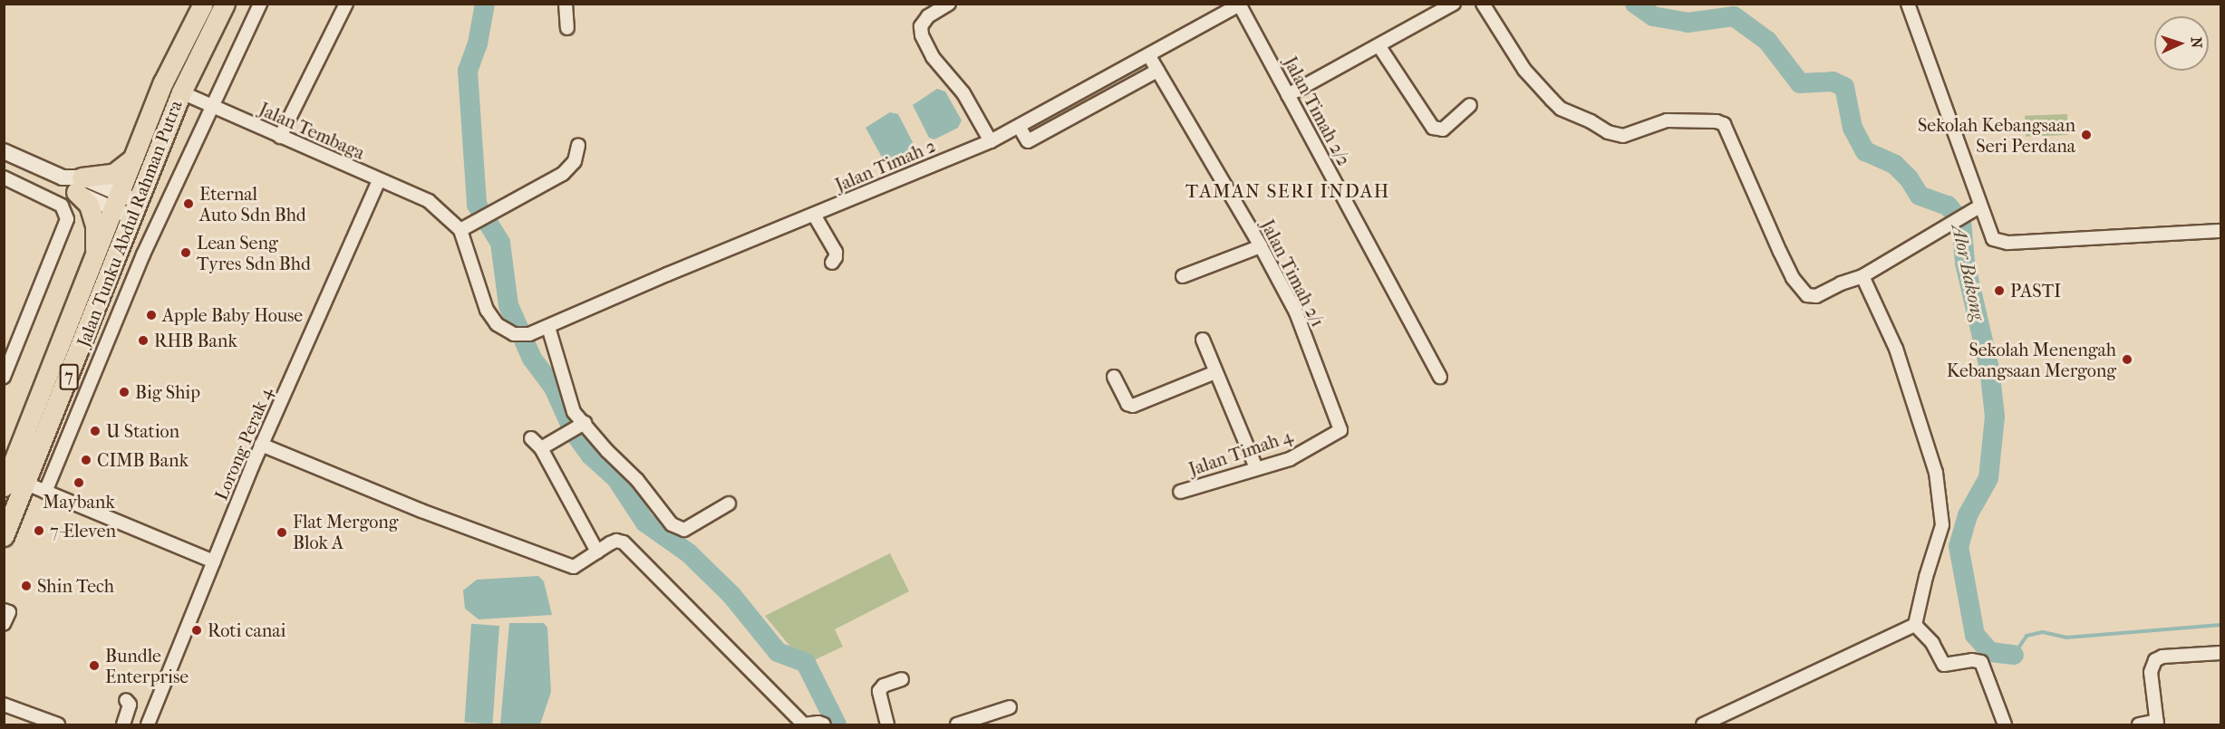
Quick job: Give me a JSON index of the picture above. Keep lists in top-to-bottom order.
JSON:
{
  "streets": {
    "main road": ["Jalan Tunku Abdul Rahman Putra", "7"],
    "street": [
      "Jalan Timah 2/2",
      "Jalan Tembaga",
      "Jalan Timah 2",
      "Jalan Timah 2/1",
      "Lorong Perak 4",
      "Jalan Timah 4"
    ]
  },
  "crossings": [
    ["Jalan Timah 2/2", "Jalan Timah 2"],
    ["Jalan Tembaga", "Jalan Timah 2"],
    ["Jalan Tembaga", "Jalan Tunku Abdul Rahman Putra"],
    ["Jalan Tembaga", "Lorong Perak 4"],
    ["Jalan Timah 2", "Jalan Timah 2/1"],
    ["Jalan Timah 2/1", "Jalan Timah 4"]
  ],
  "districts": ["TAMAN SERI INDAH"],
  "water": ["Alor Bakong"],
  "places": [
    "Sekolah Kebangsaan Seri Perdana",
    "Eternal Auto Sdn Bhd",
    "Lean Seng Tyres Sdn Bhd",
    "PASTI",
    "Apple Baby House",
    "RHB Bank",
    "Sekolah Menengah Kebangsaan Mergong",
    "Big Ship",
    "U Station",
    "CIMB Bank",
    "Maybank",
    "7-Eleven",
    "Flat Mergong Blok A",
    "Shin Tech",
    "Roti canai",
    "Bundle Enterprise"
  ],
  "north": "right"
}
